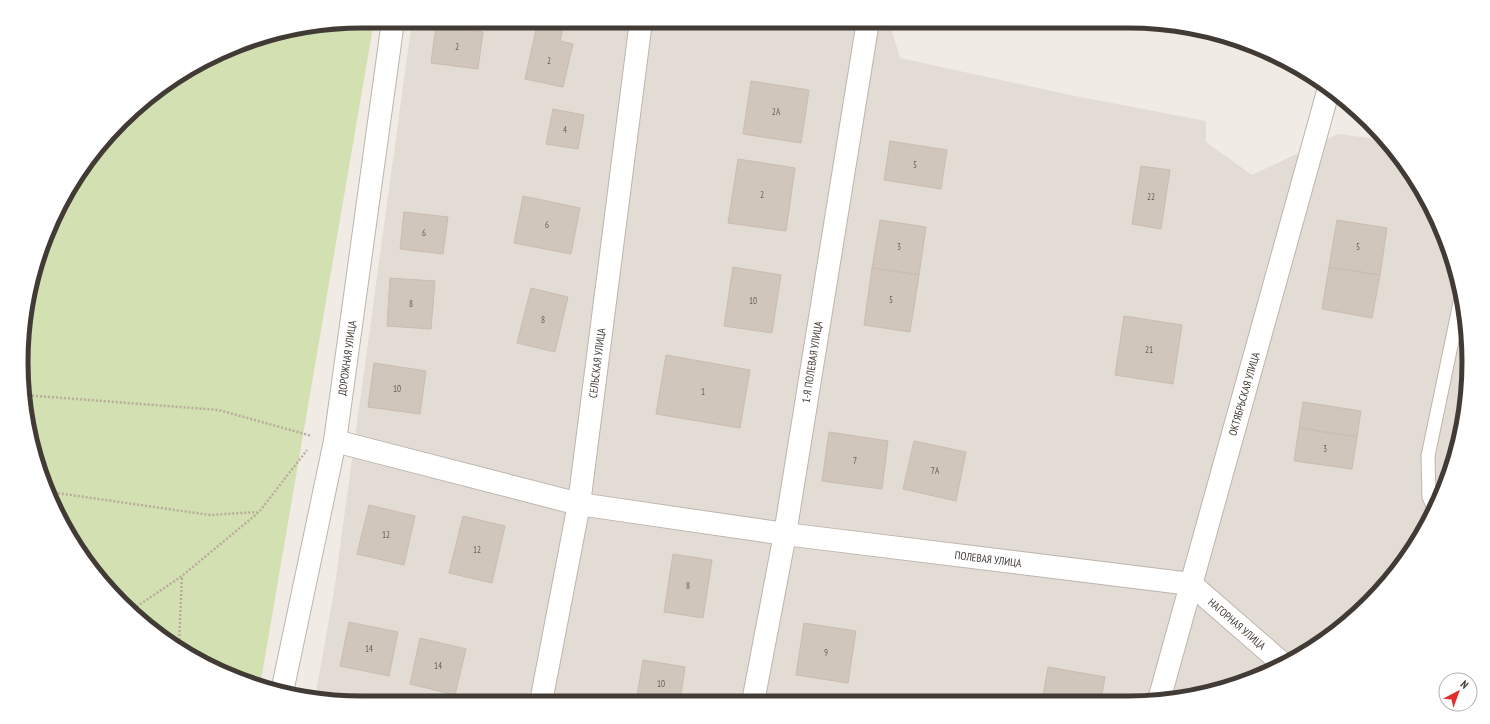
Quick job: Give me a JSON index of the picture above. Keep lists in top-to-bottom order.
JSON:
{
  "streets": {
    "street": [
      "ДОРОЖНАЯ УЛИЦА",
      "1-Я ПОЛЕВАЯ УЛИЦА",
      "СЕЛЬСКАЯ УЛИЦА",
      "ОКТЯБРЬСКАЯ УЛИЦА",
      "ПОЛЕВАЯ УЛИЦА",
      "НАГОРНАЯ УЛИЦА"
    ]
  },
  "crossings": [
    ["ДОРОЖНАЯ УЛИЦА", "ПОЛЕВАЯ УЛИЦА"],
    ["1-Я ПОЛЕВАЯ УЛИЦА", "ПОЛЕВАЯ УЛИЦА"],
    ["СЕЛЬСКАЯ УЛИЦА", "ПОЛЕВАЯ УЛИЦА"],
    ["ОКТЯБРЬСКАЯ УЛИЦА", "ПОЛЕВАЯ УЛИЦА"],
    ["ОКТЯБРЬСКАЯ УЛИЦА", "НАГОРНАЯ УЛИЦА"],
    ["ПОЛЕВАЯ УЛИЦА", "НАГОРНАЯ УЛИЦА"]
  ],
  "house_numbers": [
    "2",
    "2",
    "2А",
    "4",
    "5",
    "2",
    "22",
    "6",
    "6",
    "3",
    "5",
    "5",
    "10",
    "8",
    "8",
    "21",
    "10",
    "1",
    "3",
    "7",
    "7А",
    "12",
    "12",
    "8",
    "14",
    "9",
    "14",
    "10"
  ],
  "north": "top right"
}
